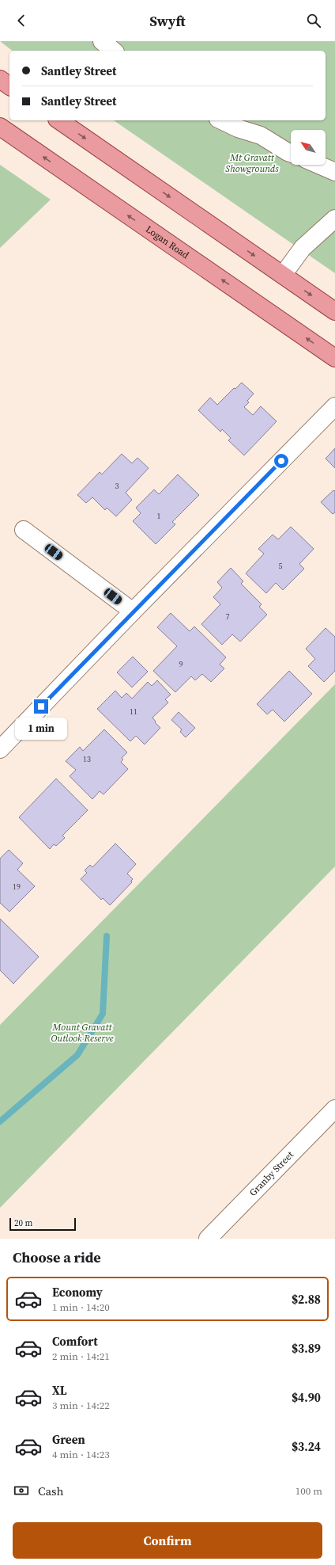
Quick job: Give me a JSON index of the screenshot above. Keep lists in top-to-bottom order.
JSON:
{
  "streets": {
    "main road": ["Logan Road"],
    "street": ["Granby Street"]
  },
  "parks": ["Mt Gravatt Showgrounds", "Mount Gravatt Outlook Reserve"],
  "house_numbers": [
    "3",
    "1",
    "5",
    "7",
    "9",
    "11",
    "13",
    "19"
  ],
  "scale_bar": "20 m",
  "north": "top left",
  "page": {
    "header": "Swyft",
    "banner": ["Santley Street", "Santley Street"],
    "bubble": "1 min",
    "scale": "20 m",
    "heading": "Choose a ride",
    "list": [
      {
        "name": "Economy",
        "note": "1 min · 14:20",
        "value": "$2.88"
      },
      {
        "name": "Comfort",
        "note": "2 min · 14:21",
        "value": "$3.89"
      },
      {
        "name": "XL",
        "note": "3 min · 14:22",
        "value": "$4.90"
      },
      {
        "name": "Green",
        "note": "4 min · 14:23",
        "value": "$3.24"
      }
    ],
    "pay": ["Cash", "100 m"],
    "buttons": "Confirm"
  }
}
